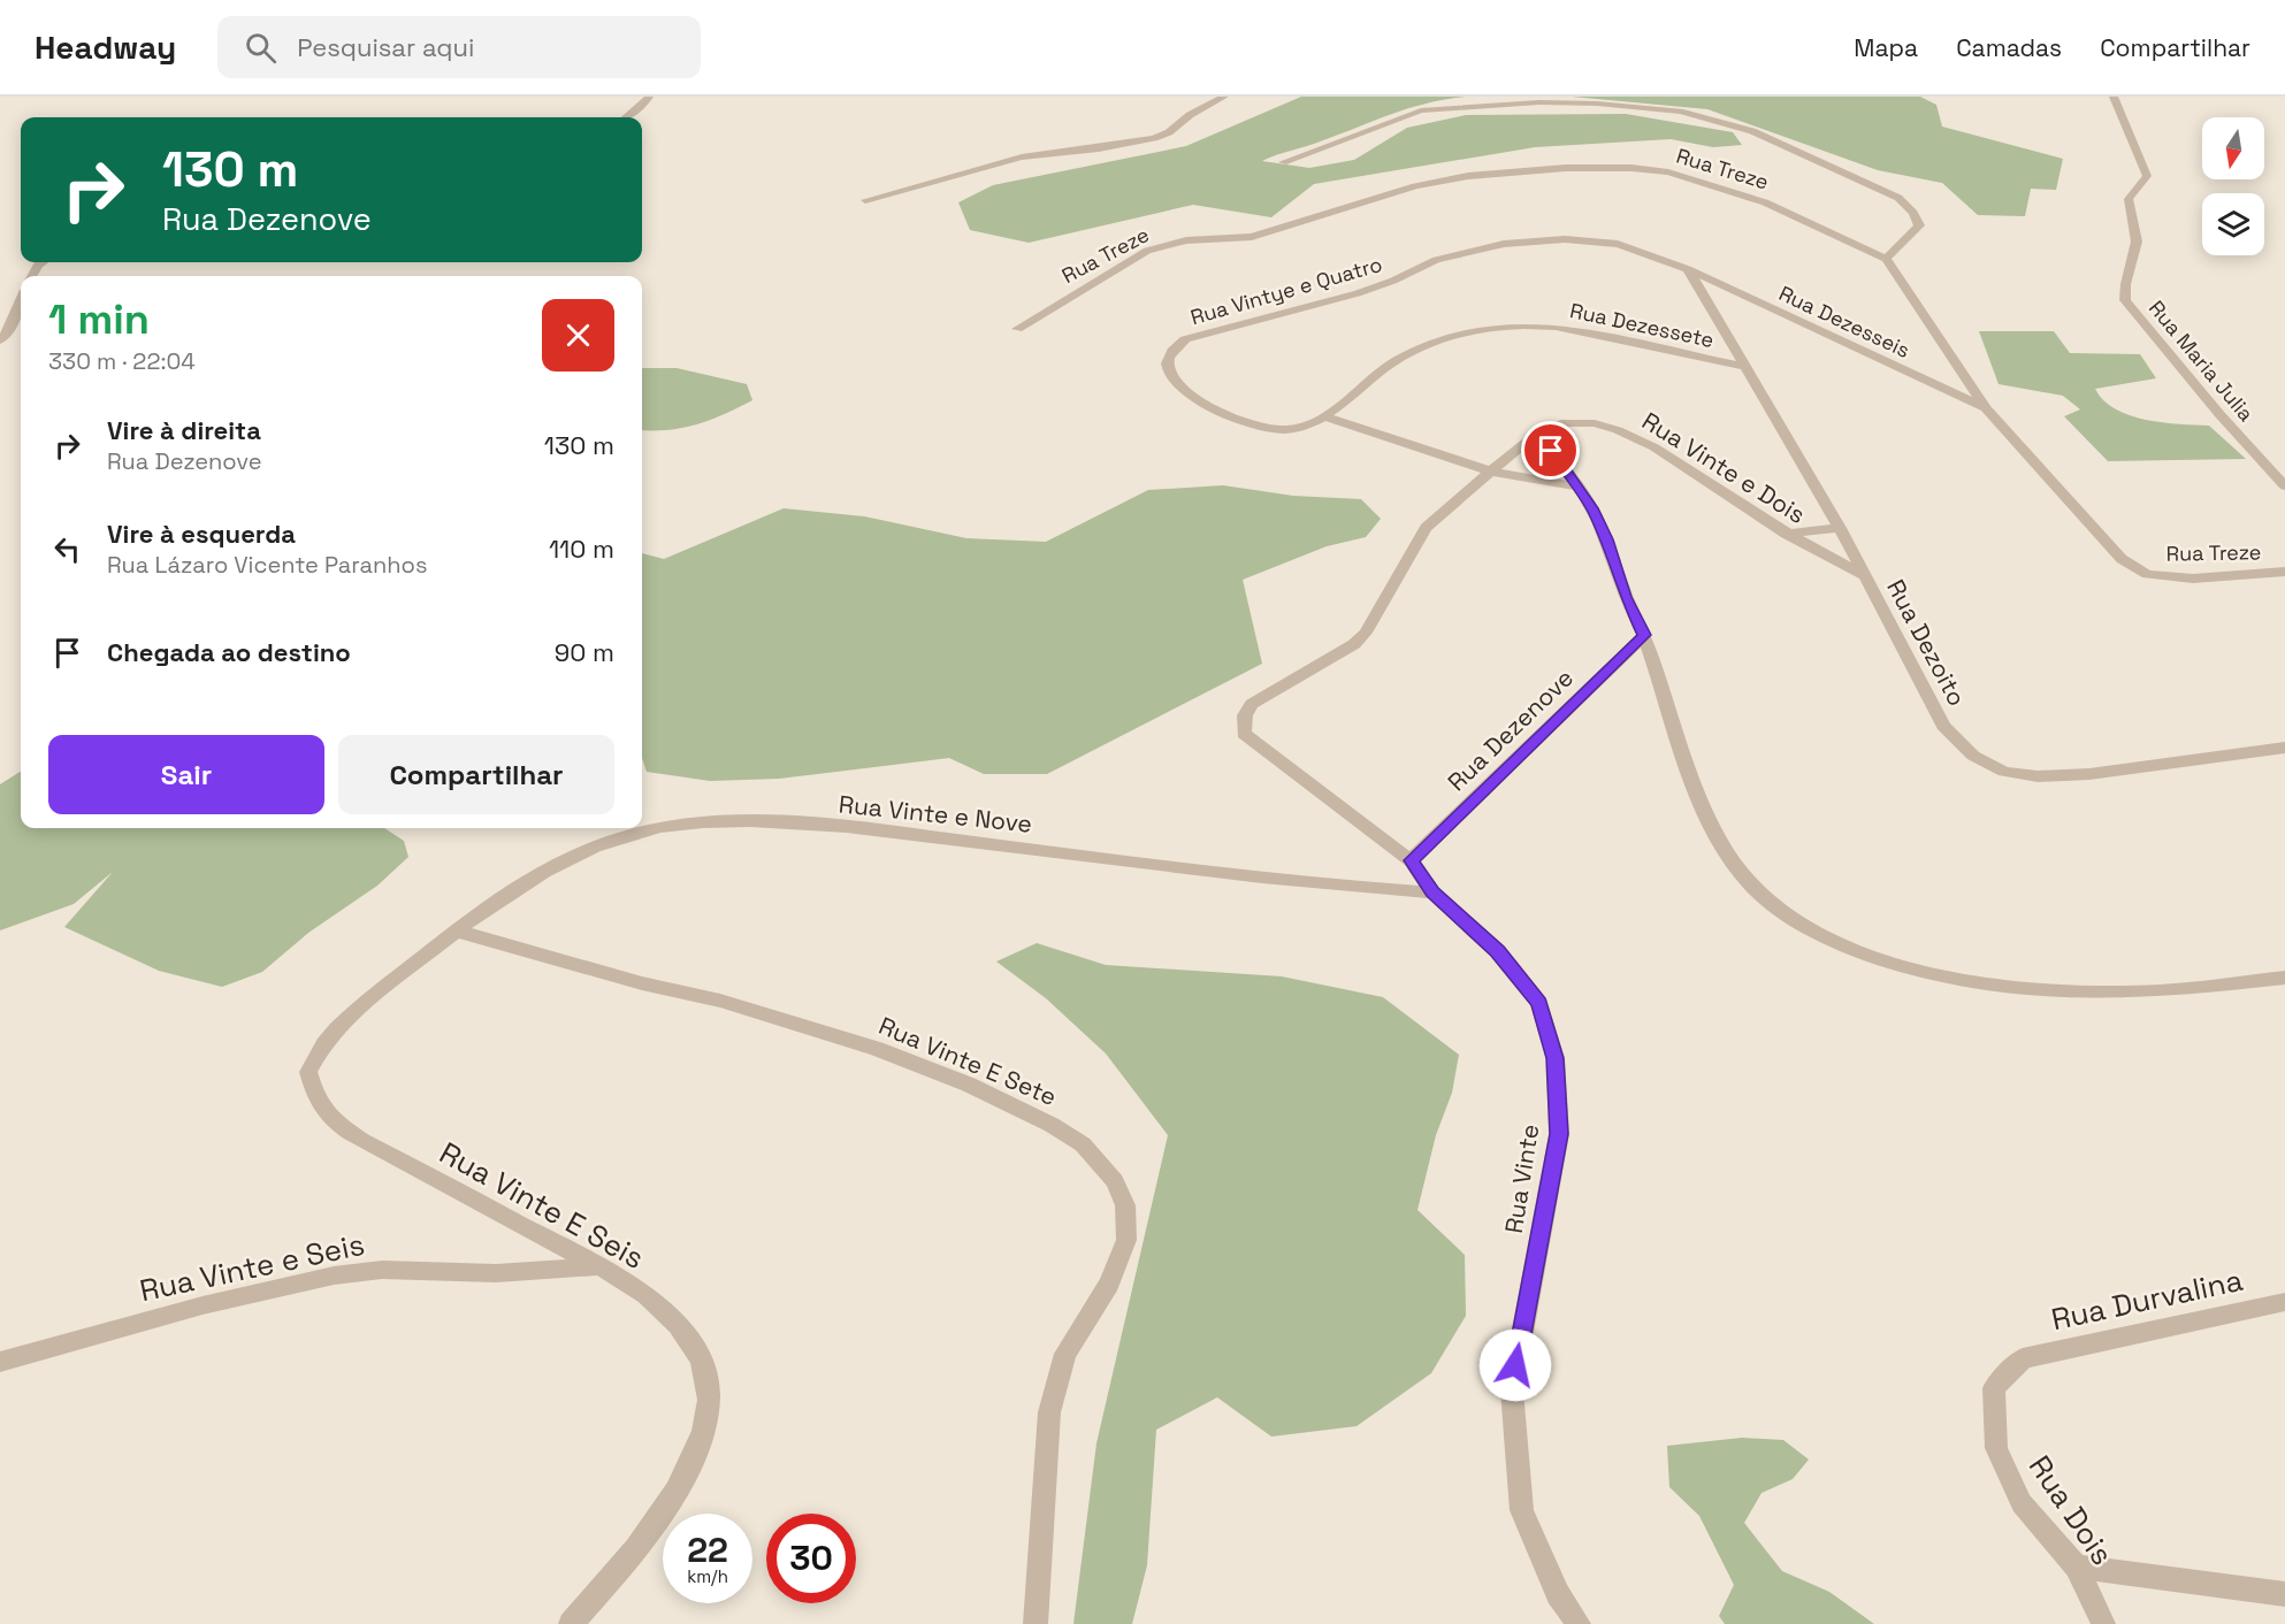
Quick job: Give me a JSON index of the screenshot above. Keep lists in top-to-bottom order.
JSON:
{
  "streets": {
    "street": [
      "Rua Treze",
      "Rua Vintye e Quatro",
      "Rua Dezesseis",
      "Rua Dezessete",
      "Rua Maria Julia",
      "Rua Vinte e Dois",
      "Rua Dezoito",
      "Rua Dezenove",
      "Rua Vinte e Nove",
      "Rua Vinte E Sete",
      "Rua Vinte",
      "Rua Vinte E Seis",
      "Rua Vinte e Seis",
      "Rua Durvalina",
      "Rua Dois"
    ]
  },
  "crossings": [
    ["Rua Treze", "Rua Dezesseis"],
    ["Rua Vintye e Quatro", "Rua Dezesseis"],
    ["Rua Vintye e Quatro", "Rua Dezessete"],
    ["Rua Vintye e Quatro", "Rua Dezoito"],
    ["Rua Dezesseis", "Rua Dezoito"],
    ["Rua Dezessete", "Rua Dezoito"],
    ["Rua Vinte e Dois", "Rua Dezoito"],
    ["Rua Vinte e Dois", "Rua Vinte"],
    ["Rua Dezenove", "Rua Vinte"],
    ["Rua Vinte e Nove", "Rua Vinte E Sete"],
    ["Rua Vinte e Nove", "Rua Vinte"],
    ["Rua Vinte e Nove", "Rua Vinte E Seis"],
    ["Rua Vinte E Sete", "Rua Vinte E Seis"],
    ["Rua Vinte E Seis", "Rua Vinte e Seis"],
    ["Rua Durvalina", "Rua Dois"]
  ],
  "north": "bottom",
  "page": {
    "header": "Headway",
    "search": "Pesquisar aqui",
    "nav": ["Mapa", "Camadas", "Compartilhar"],
    "turn": ["130 m", "Rua Dezenove"],
    "heading": ["1 min", "330 m · 22:04"],
    "list": [
      {
        "name": "Vire à direita",
        "note": "Rua Dezenove",
        "value": "130 m"
      },
      {
        "name": "Vire à esquerda",
        "note": "Rua Lázaro Vicente Paranhos",
        "value": "110 m"
      },
      {
        "name": "Chegada ao destino",
        "value": "90 m"
      }
    ],
    "buttons": ["Sair", "Compartilhar"],
    "speed": "22 km/h",
    "limit": "30"
  }
}
